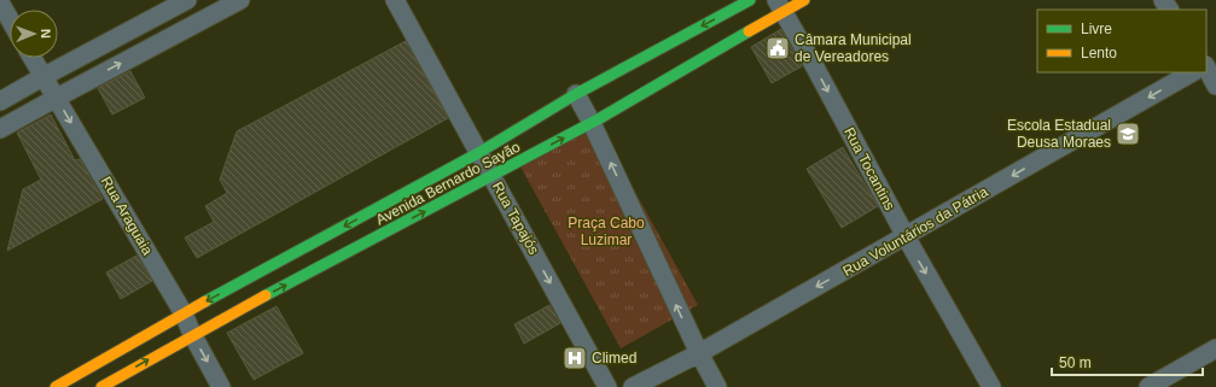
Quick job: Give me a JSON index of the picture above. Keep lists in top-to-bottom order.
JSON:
{
  "streets": {
    "main road": ["Avenida Bernardo Sayão"],
    "street": [
      "Rua Tocantins",
      "Rua Araguaia",
      "Rua Tapajós",
      "Rua Voluntários da Pátria"
    ]
  },
  "crossings": [
    ["Rua Tocantins", "Avenida Bernardo Sayão"],
    ["Rua Tocantins", "Rua Voluntários da Pátria"],
    ["Avenida Bernardo Sayão", "Rua Araguaia"],
    ["Avenida Bernardo Sayão", "Rua Tapajós"]
  ],
  "one_way": ["Rua Tocantins", "Rua Araguaia", "Rua Voluntários da Pátria"],
  "parks": ["Praça Cabo Luzimar"],
  "places": {
    "public building": ["Câmara Municipal de Vereadores"],
    "school or university": ["Escola Estadual Deusa Moraes"],
    "hospital": ["Climed"]
  },
  "legend": ["Livre", "Lento"],
  "scale_bar": "50 m",
  "north": "right"
}
